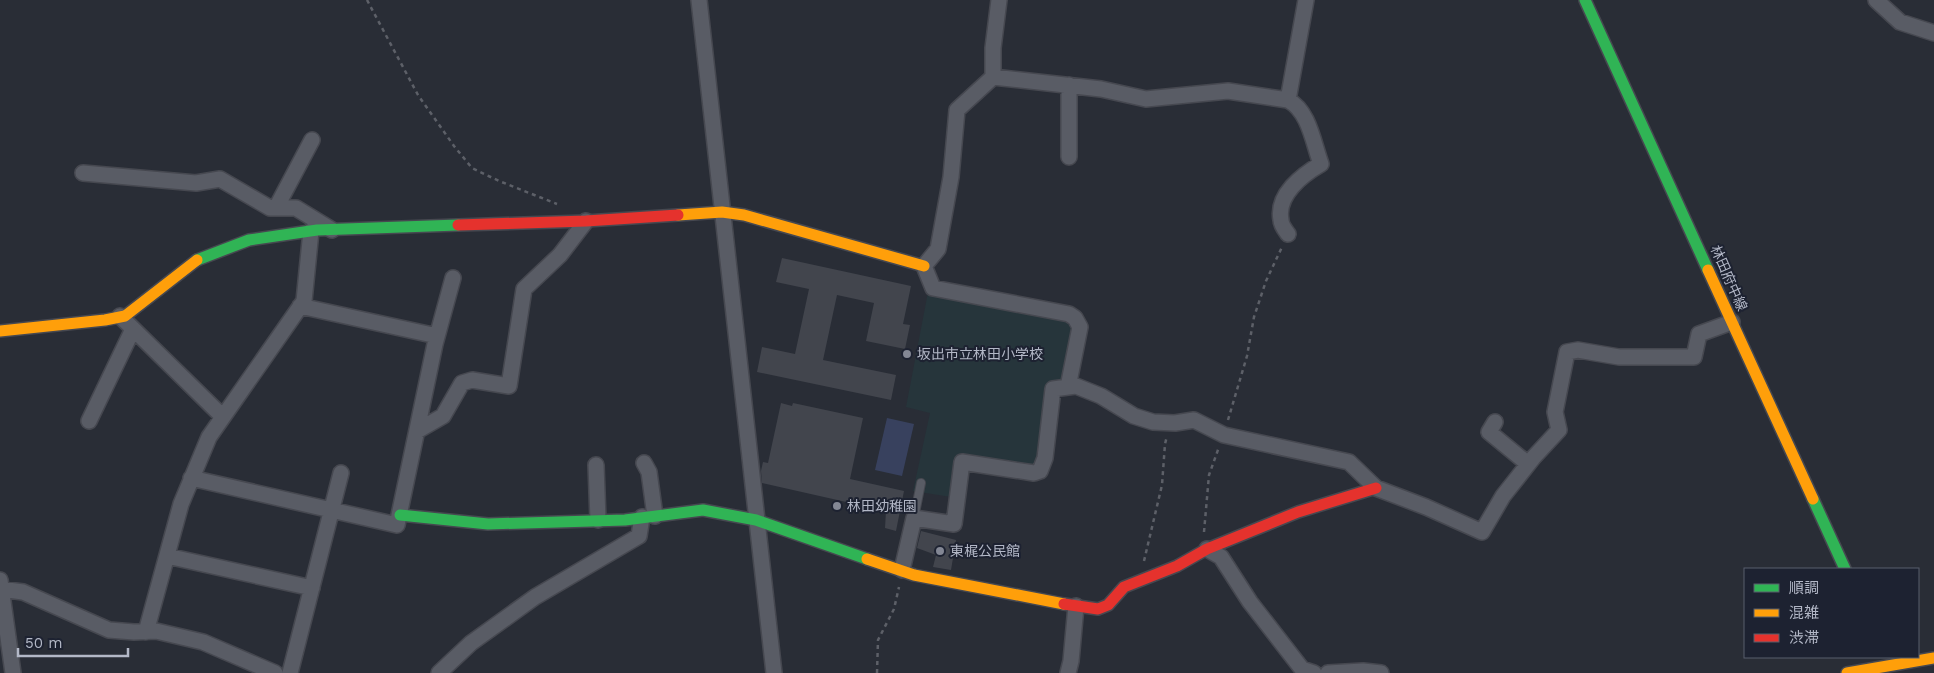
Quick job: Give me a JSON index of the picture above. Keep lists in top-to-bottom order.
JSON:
{
  "streets": {
    "street": ["林田府中線"]
  },
  "places": ["坂出市立林田小学校", "林田幼稚園", "東梶公民館"],
  "legend": ["順調", "混雑", "渋滞"],
  "scale_bar": "50 m"
}
